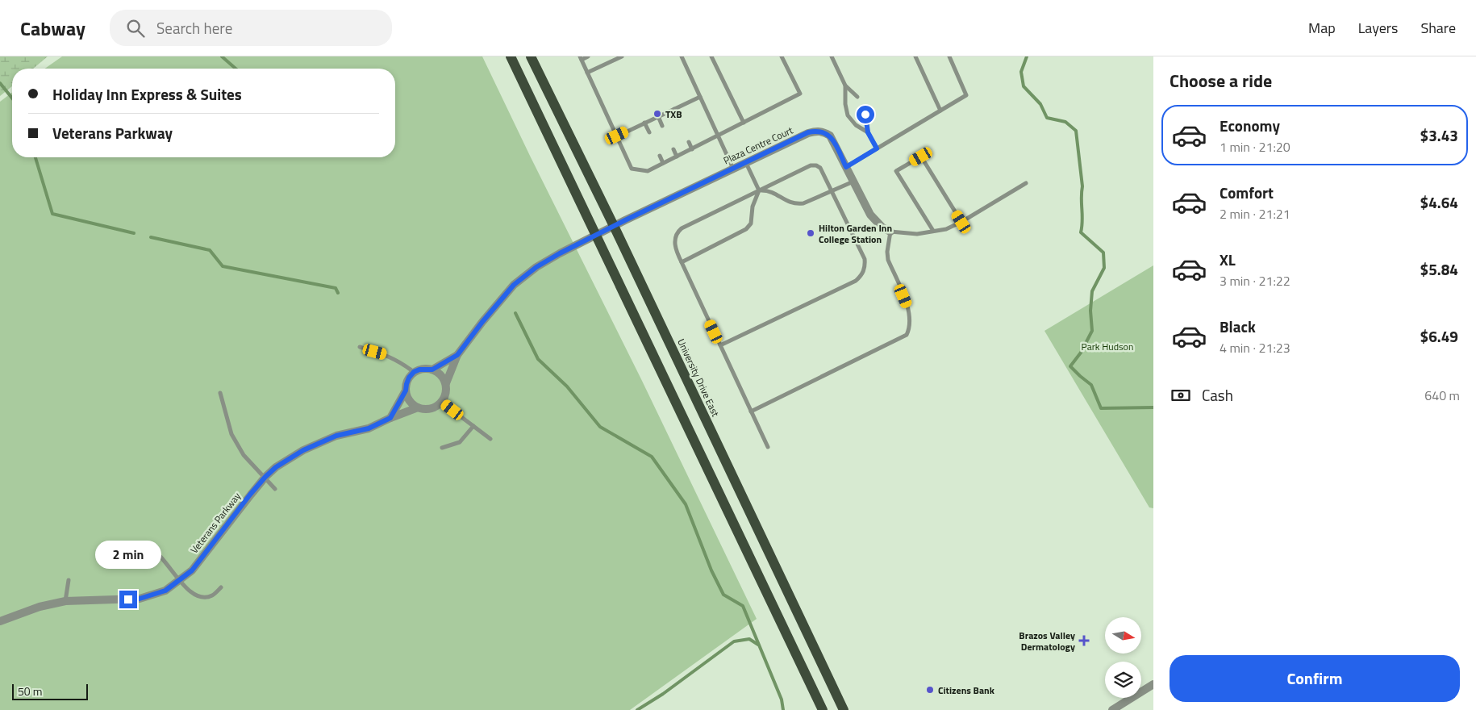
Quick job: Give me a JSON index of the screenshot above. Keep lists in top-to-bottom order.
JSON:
{
  "streets": {
    "main road": ["University Drive East"],
    "street": ["Plaza Centre Court", "Veterans Parkway"]
  },
  "crossings": [
    ["Plaza Centre Court", "University Drive East"]
  ],
  "parks": ["Park Hudson"],
  "places": {
    "other": ["TXB", "Hilton Garden Inn College Station", "Citizens Bank"],
    "health": ["Brazos Valley Dermatology"]
  },
  "scale_bar": "50 m",
  "north": "right",
  "page": {
    "header": "Cabway",
    "search": "Search here",
    "nav": ["Map", "Layers", "Share"],
    "heading": "Choose a ride",
    "banner": ["Holiday Inn Express & Suites", "Veterans Parkway"],
    "list": [
      {
        "name": "Economy",
        "note": "1 min · 21:20",
        "value": "$3.43"
      },
      {
        "name": "Comfort",
        "note": "2 min · 21:21",
        "value": "$4.64"
      },
      {
        "name": "XL",
        "note": "3 min · 21:22",
        "value": "$5.84"
      },
      {
        "name": "Black",
        "note": "4 min · 21:23",
        "value": "$6.49"
      }
    ],
    "pay": ["Cash", "640 m"],
    "bubble": "2 min",
    "buttons": "Confirm",
    "scale": "50 m"
  }
}
